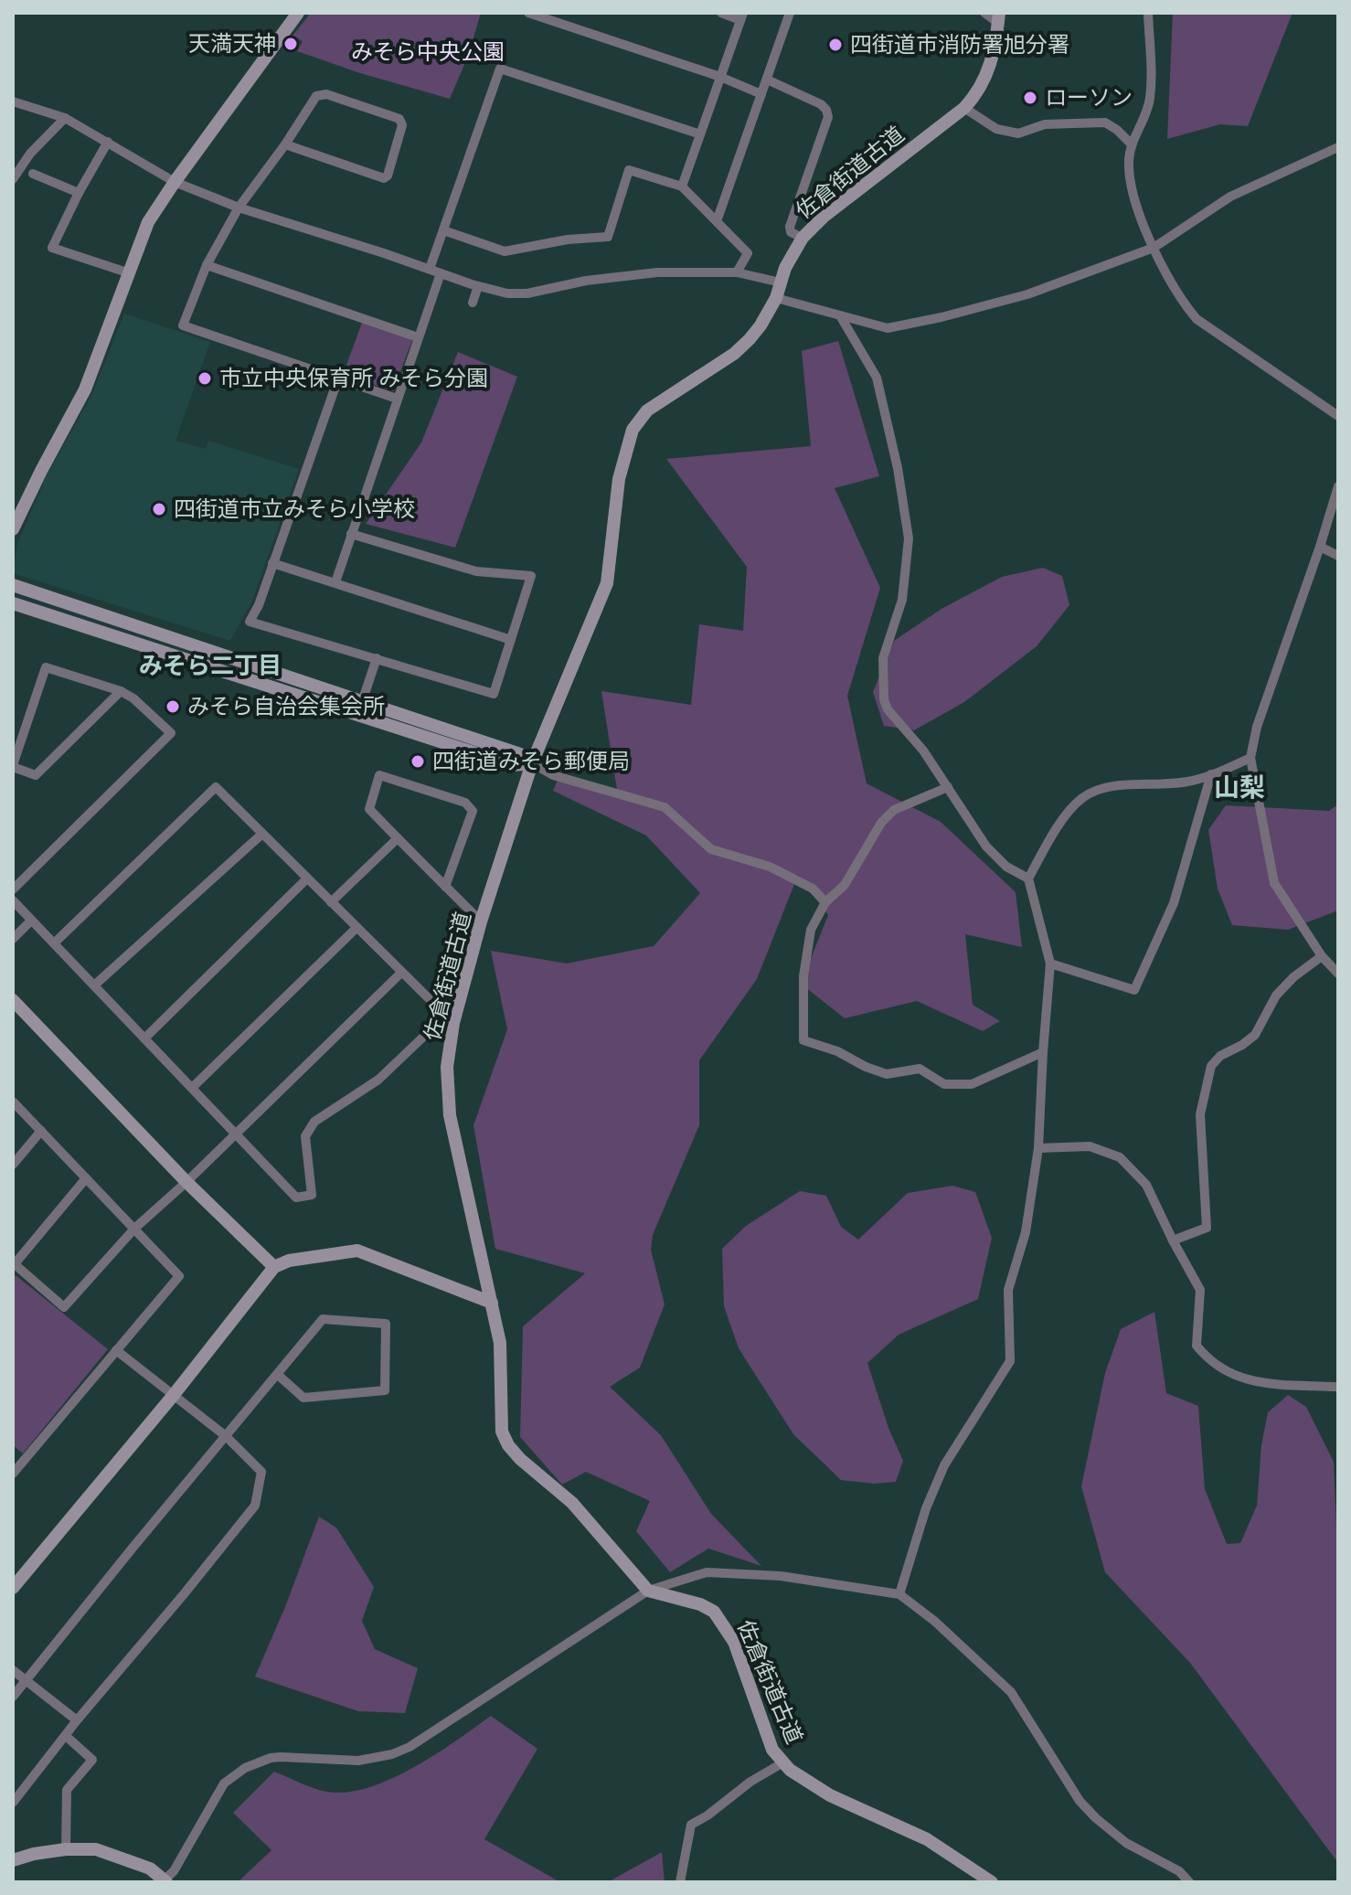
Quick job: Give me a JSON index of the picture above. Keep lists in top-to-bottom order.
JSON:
{
  "streets": {
    "street": ["佐倉街道古道"]
  },
  "districts": ["みそら二丁目", "山梨"],
  "parks": ["みそら中央公園"],
  "places": [
    "天満天神",
    "四街道市消防署旭分署",
    "ローソン",
    "市立中央保育所 みそら分園",
    "四街道市立みそら小学校",
    "みそら自治会集会所",
    "四街道みそら郵便局"
  ]
}
